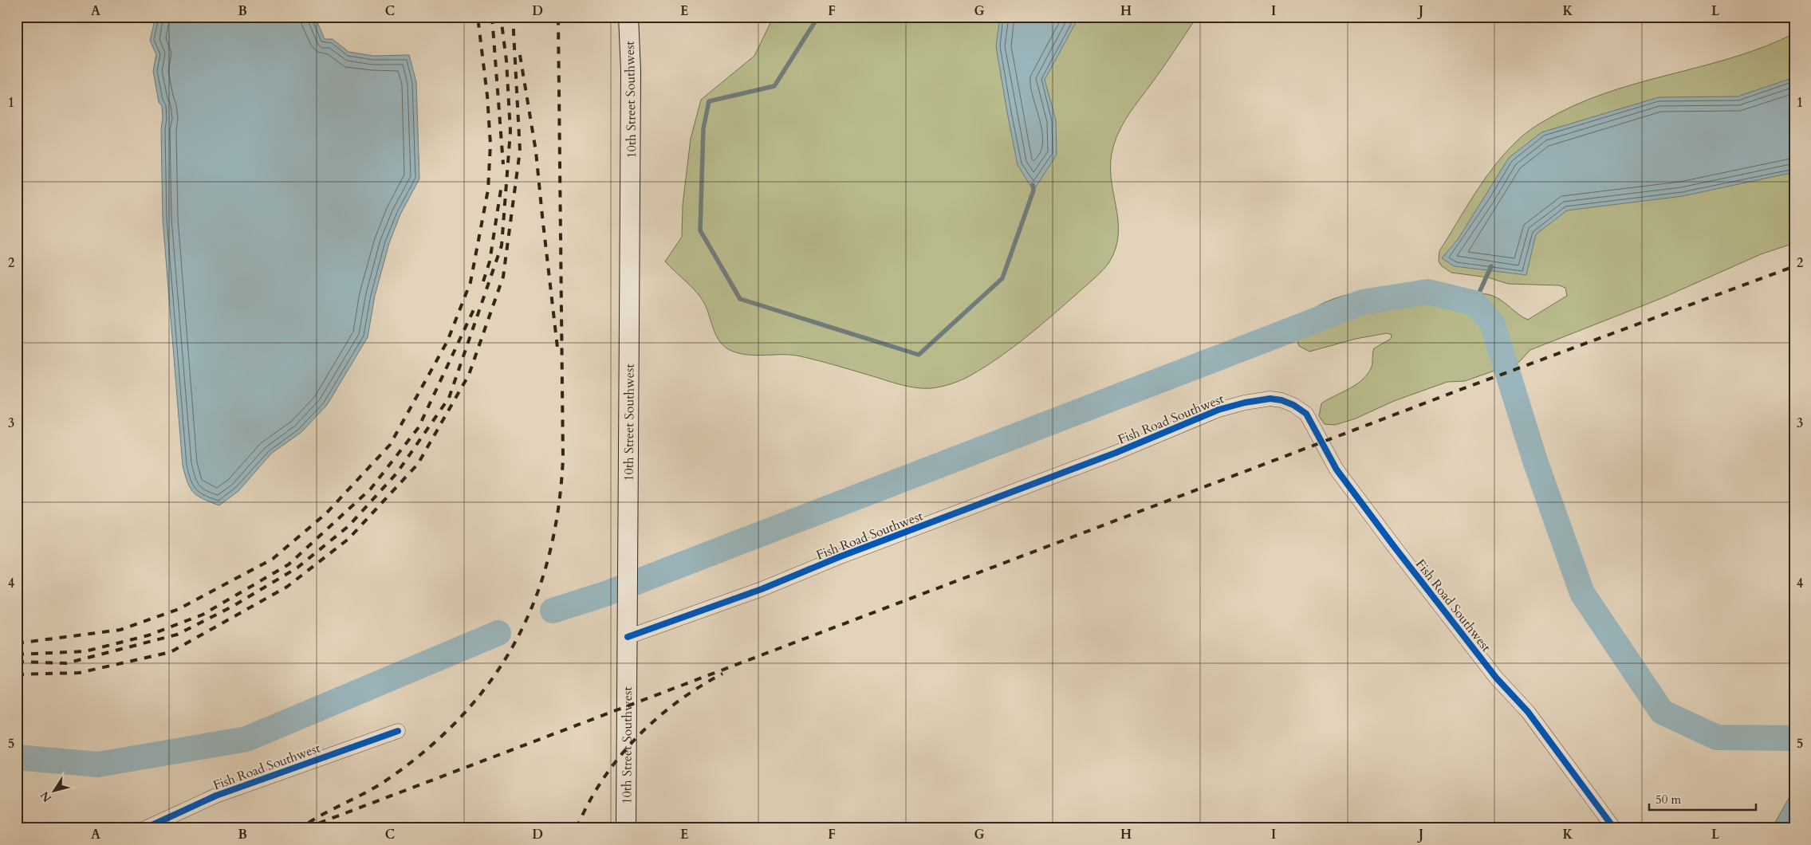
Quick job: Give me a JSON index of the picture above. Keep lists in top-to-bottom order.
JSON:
{
  "streets": {
    "main road": ["10th Street Southwest"],
    "street": ["Fish Road Southwest"]
  },
  "crossings": [
    ["10th Street Southwest", "Fish Road Southwest"]
  ],
  "scale_bar": "50 m",
  "north": "bottom left",
  "grid": {
    "columns": [
      "A",
      "B",
      "C",
      "D",
      "E",
      "F",
      "G",
      "H",
      "I",
      "J",
      "K",
      "L"
    ],
    "rows": [
      "1",
      "2",
      "3",
      "4",
      "5"
    ]
  }
}
